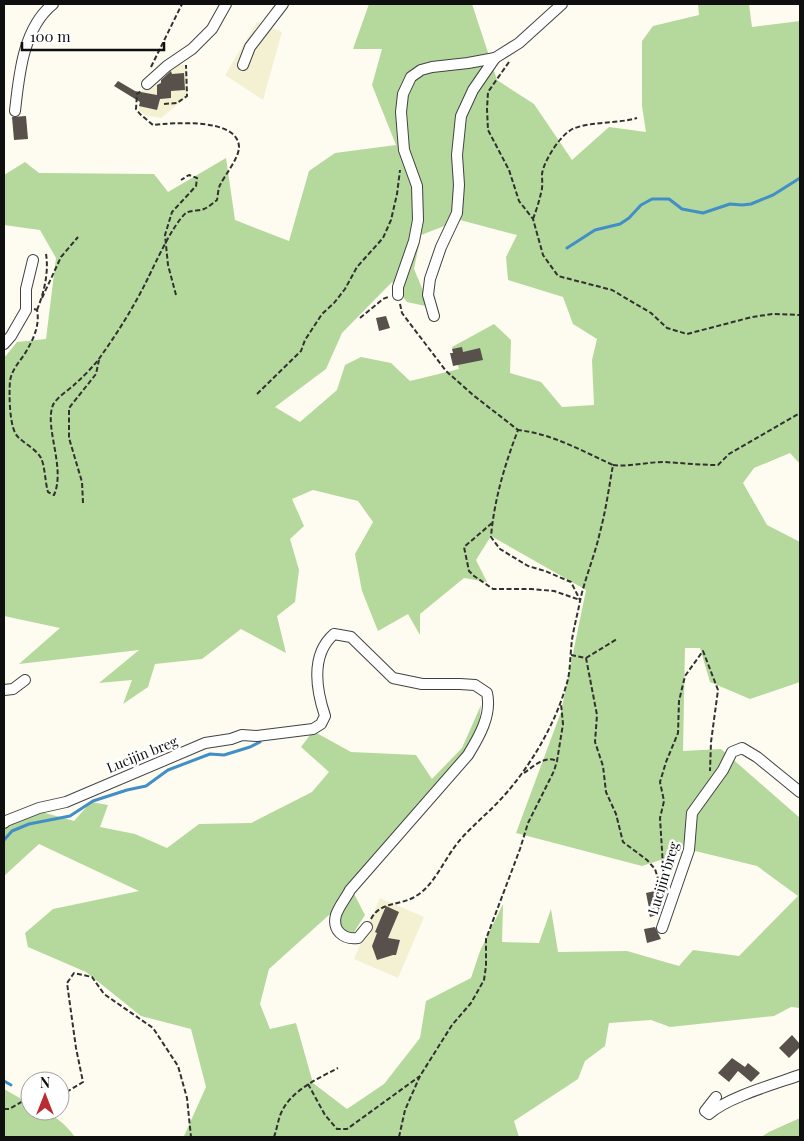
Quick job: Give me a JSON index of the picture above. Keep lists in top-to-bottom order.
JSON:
{
  "streets": {
    "street": ["Lucijin breg"]
  },
  "scale_bar": "100 m",
  "north": "top"
}
